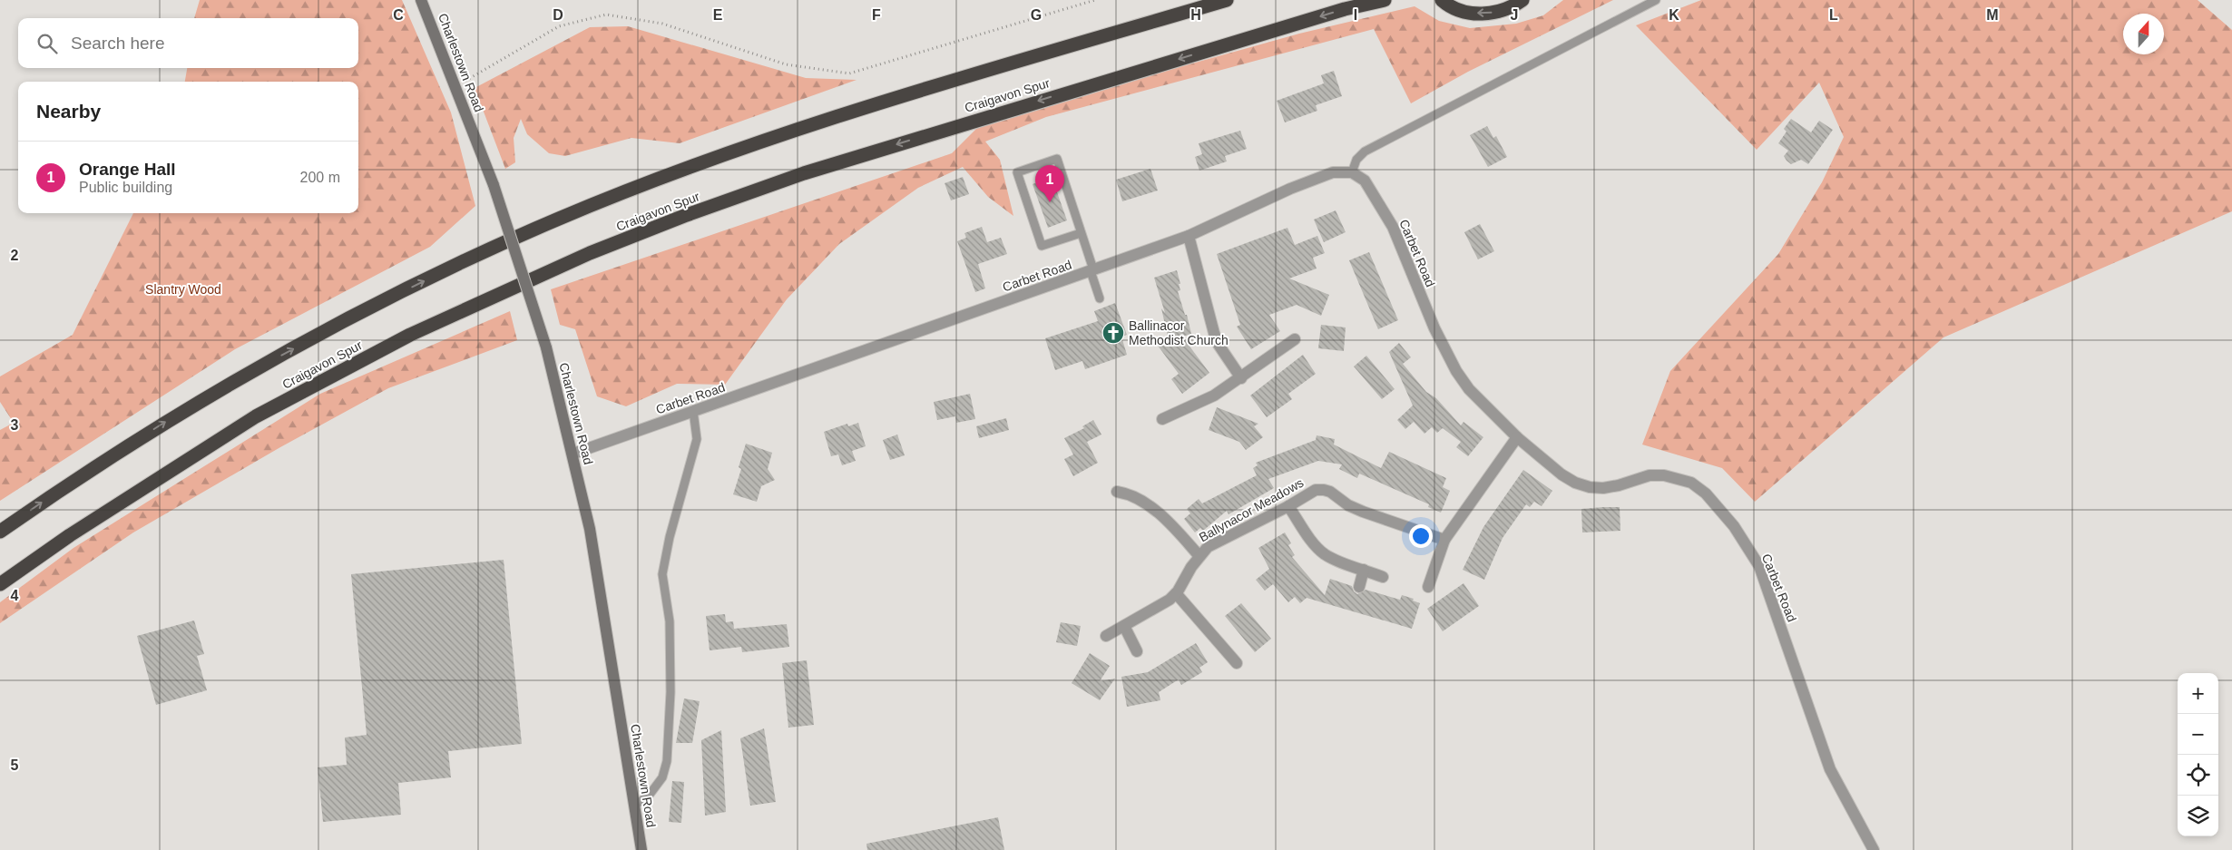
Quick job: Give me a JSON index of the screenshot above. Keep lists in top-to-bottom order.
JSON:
{
  "streets": {
    "highway": ["Craigavon Spur"],
    "main road": ["Charlestown Road"],
    "street": ["Carbet Road", "Ballynacor Meadows"]
  },
  "crossings": [
    ["Charlestown Road", "Carbet Road"]
  ],
  "parks": ["Slantry Wood"],
  "places": {
    "church": ["Ballinacor Methodist Church"]
  },
  "north": "top",
  "page": {
    "search": "Search here",
    "heading": "Nearby",
    "list": [
      {
        "mark": "1",
        "name": "Orange Hall",
        "note": "Public building",
        "value": "200 m"
      }
    ],
    "pins": "1",
    "map_buttons": ["+", "−"]
  },
  "grid": {
    "columns": [
      "C",
      "D",
      "E",
      "F",
      "G",
      "H",
      "I",
      "J",
      "K",
      "L",
      "M"
    ],
    "rows": [
      "2",
      "3",
      "4",
      "5"
    ]
  }
}
